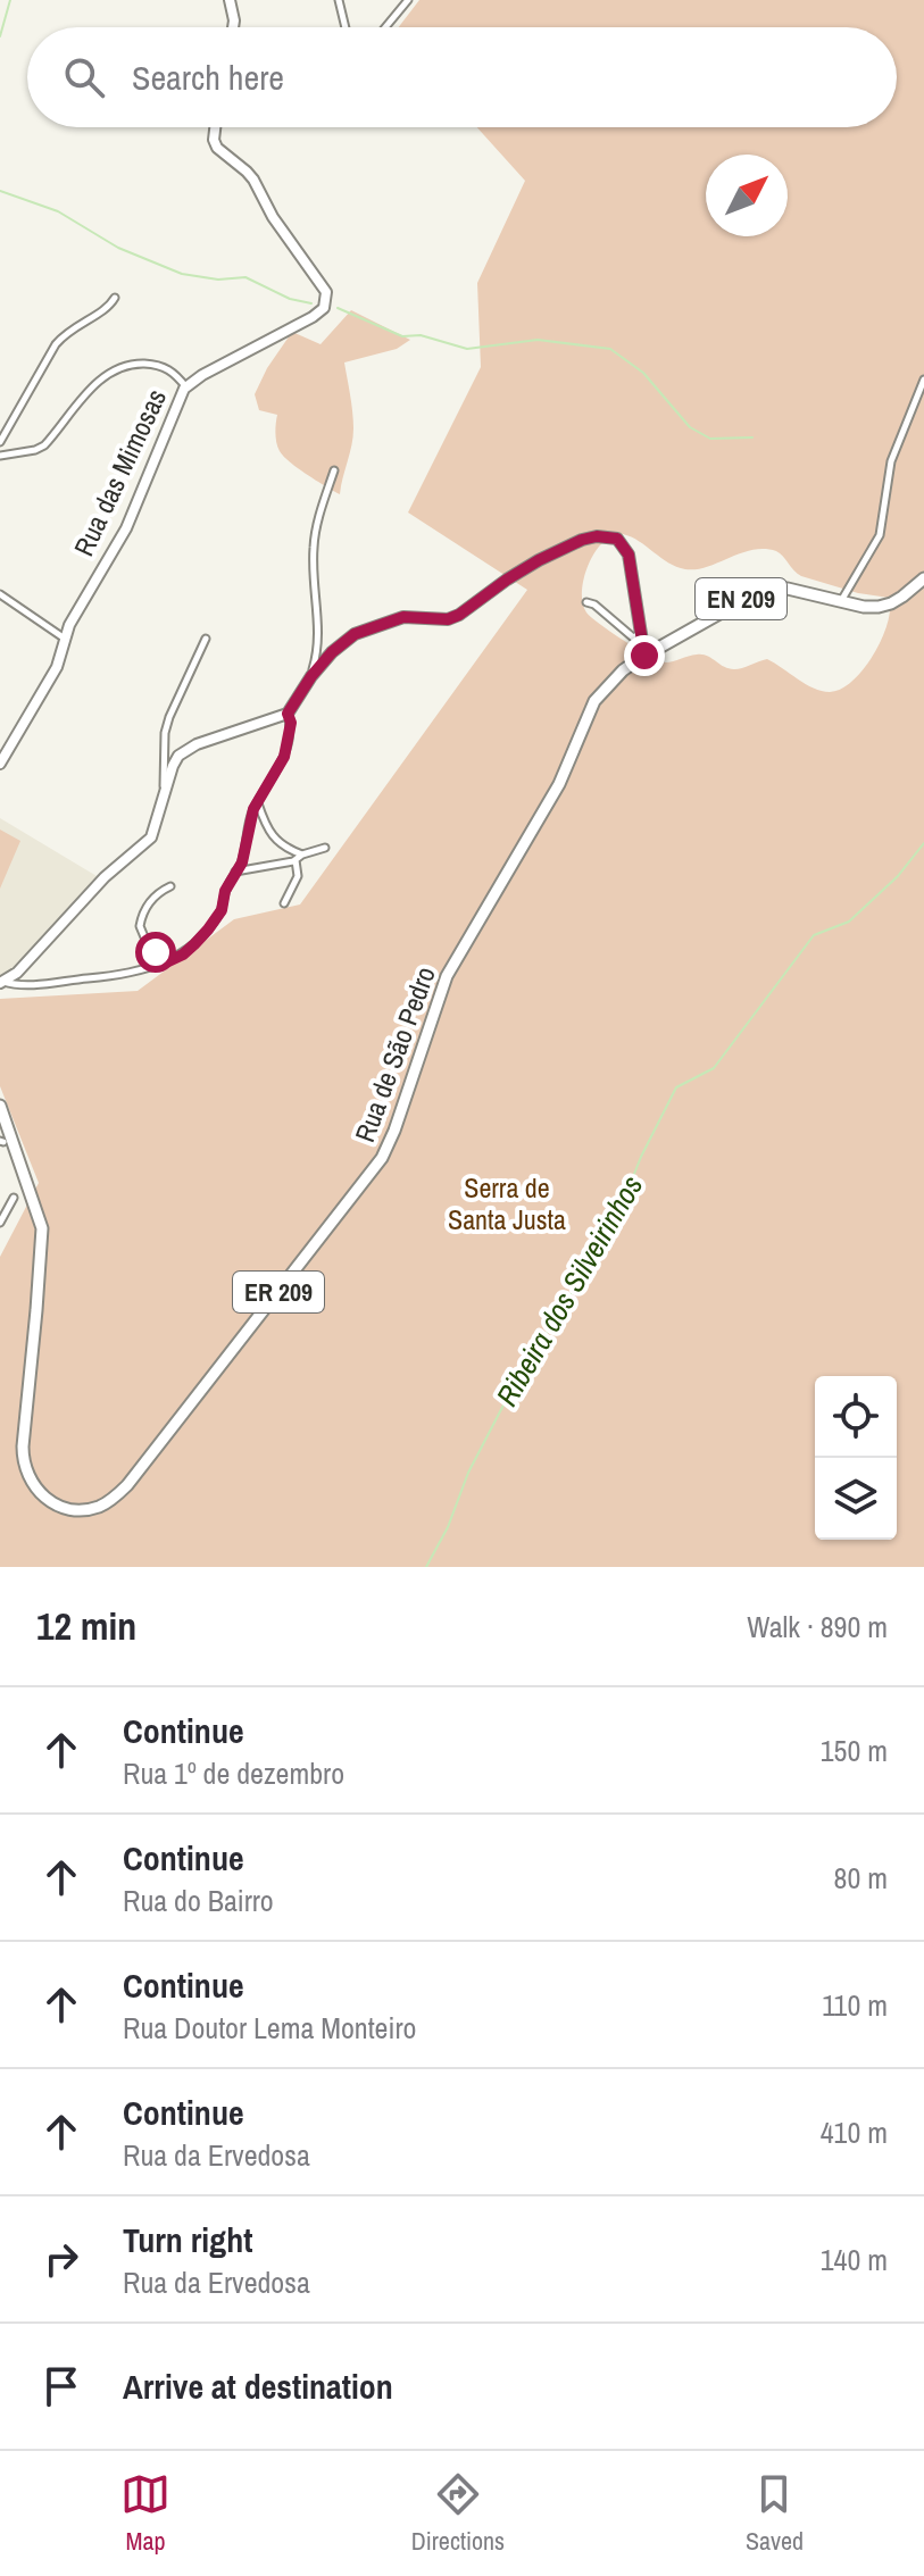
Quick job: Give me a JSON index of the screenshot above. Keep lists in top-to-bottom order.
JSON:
{
  "streets": {
    "main road": ["EN 209", "Rua de São Pedro", "ER 209"],
    "street": ["Rua das Mimosas"]
  },
  "crossings": [
    ["EN 209", "Rua de São Pedro"]
  ],
  "water": ["Ribeira dos Silveirinhos"],
  "parks": ["Serra de Santa Justa"],
  "north": "top right",
  "page": {
    "search": "Search here",
    "heading": ["12 min", "Walk · 890 m"],
    "list": [
      ["Continue", "Rua 1º de dezembro", "150 m"],
      ["Continue", "Rua do Bairro", "80 m"],
      ["Continue", "Rua Doutor Lema Monteiro", "110 m"],
      ["Continue", "Rua da Ervedosa", "410 m"],
      ["Turn right", "Rua da Ervedosa", "140 m"],
      "Arrive at destination"
    ],
    "nav": ["Map", "Directions", "Saved"]
  }
}
